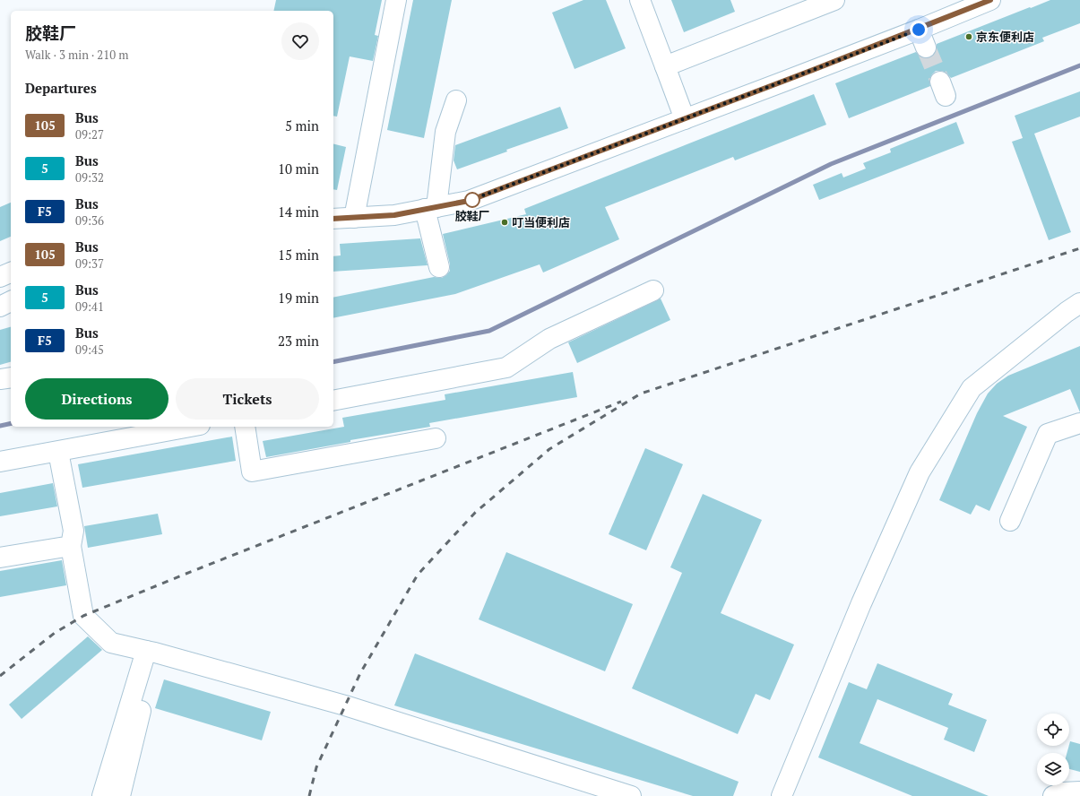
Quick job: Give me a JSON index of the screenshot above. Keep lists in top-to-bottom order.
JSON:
{
  "places": ["京东便利店", "胶鞋厂", "叮当便利店"],
  "lines": ["bus line 105"],
  "page": {
    "heading": [
      ["胶鞋厂", "Walk · 3 min · 210 m"],
      "Departures"
    ],
    "list": [
      {
        "mark": "105",
        "name": "Bus",
        "note": "09:27",
        "value": "5 min"
      },
      {
        "mark": "5",
        "name": "Bus",
        "note": "09:32",
        "value": "10 min"
      },
      {
        "mark": "F5",
        "name": "Bus",
        "note": "09:36",
        "value": "14 min"
      },
      {
        "mark": "105",
        "name": "Bus",
        "note": "09:37",
        "value": "15 min"
      },
      {
        "mark": "5",
        "name": "Bus",
        "note": "09:41",
        "value": "19 min"
      },
      {
        "mark": "F5",
        "name": "Bus",
        "note": "09:45",
        "value": "23 min"
      }
    ],
    "buttons": ["Directions", "Tickets"]
  }
}
